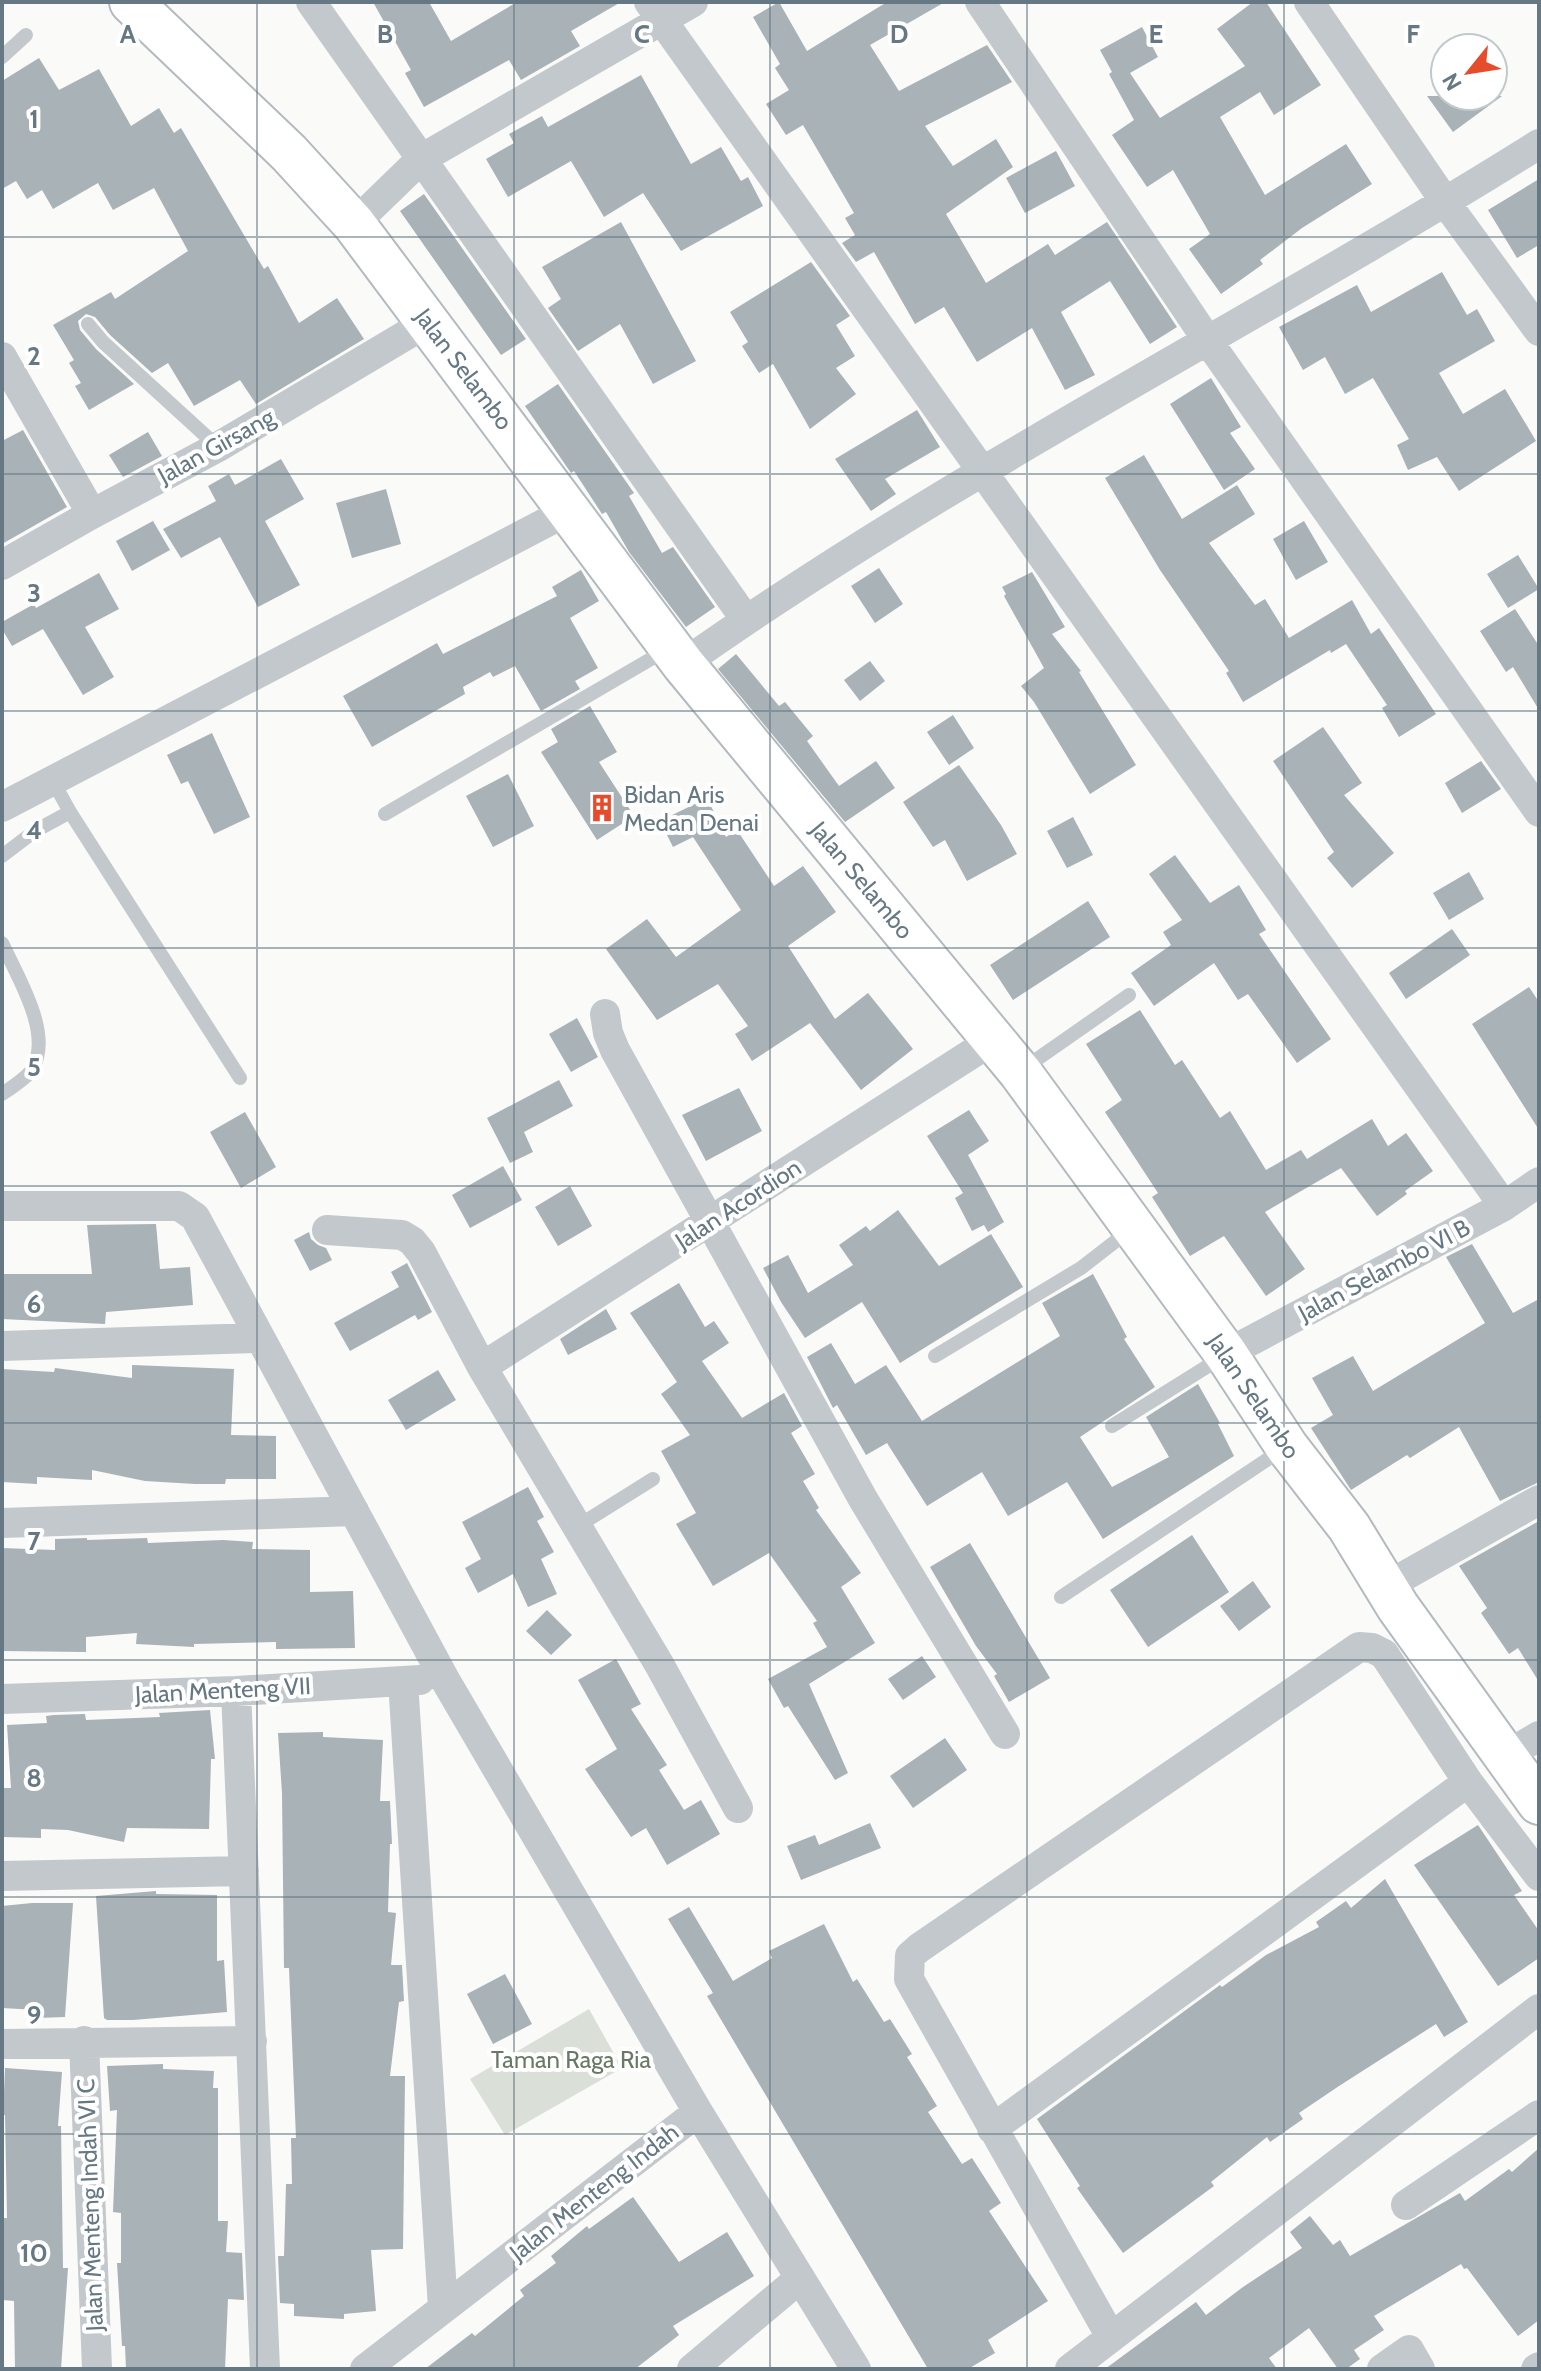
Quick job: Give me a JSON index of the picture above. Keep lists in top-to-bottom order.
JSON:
{
  "streets": {
    "street": [
      "Jalan Selambo",
      "Jalan Girsang",
      "Jalan Acordion",
      "Jalan Selambo VI B",
      "Jalan Menteng VII",
      "Jalan Menteng Indah",
      "Jalan Menteng Indah VI C"
    ]
  },
  "crossings": [
    ["Jalan Selambo", "Jalan Girsang"],
    ["Jalan Selambo", "Jalan Acordion"],
    ["Jalan Selambo", "Jalan Selambo VI B"]
  ],
  "parks": ["Taman Raga Ria"],
  "places": {
    "building": ["Bidan Aris Medan Denai"]
  },
  "north": "bottom left",
  "grid": {
    "columns": [
      "A",
      "B",
      "C",
      "D",
      "E",
      "F"
    ],
    "rows": [
      "1",
      "2",
      "3",
      "4",
      "5",
      "6",
      "7",
      "8",
      "9",
      "10"
    ]
  }
}
